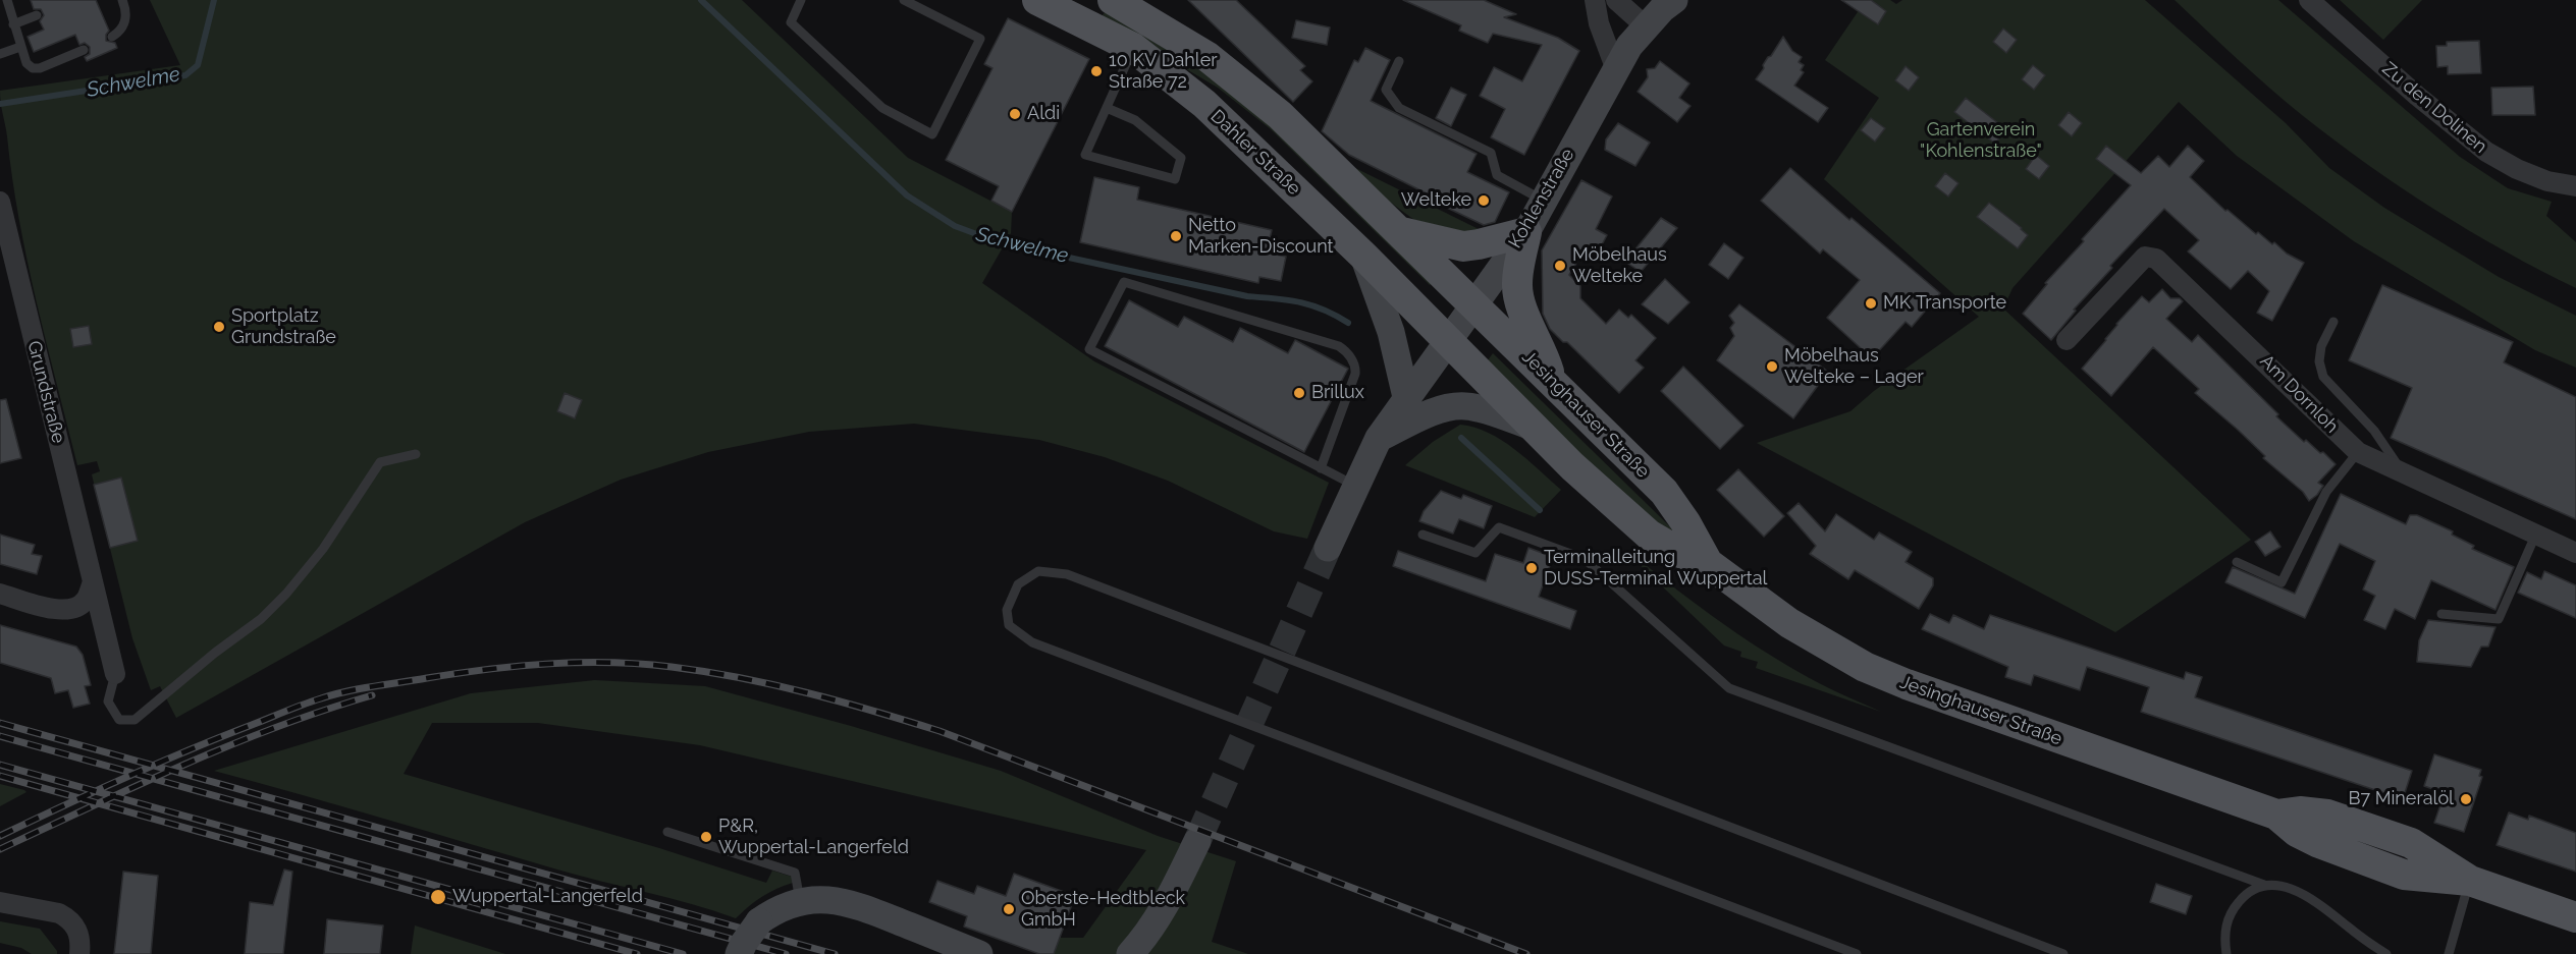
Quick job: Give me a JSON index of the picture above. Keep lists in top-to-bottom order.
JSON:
{
  "streets": {
    "main road": ["Dahler Straße", "Jesinghauser Straße"],
    "street": [
      "Zu den Dolinen",
      "Kohlenstraße",
      "Grundstraße",
      "Am Dornloh"
    ]
  },
  "crossings": [
    ["Dahler Straße", "Kohlenstraße"],
    ["Dahler Straße", "Jesinghauser Straße"],
    ["Kohlenstraße", "Jesinghauser Straße"]
  ],
  "water": ["Schwelme"],
  "parks": ["Gartenverein \"Kohlenstraße\""],
  "places": [
    "10 KV Dahler Straße 72",
    "Aldi",
    "Welteke",
    "Netto Marken-Discount",
    "Möbelhaus Welteke",
    "MK Transporte",
    "Sportplatz Grundstraße",
    "Möbelhaus Welteke – Lager",
    "Brillux",
    "Terminalleitung DUSS-Terminal Wuppertal",
    "B7 Mineralöl",
    "P&R, Wuppertal-Langerfeld",
    "Wuppertal-Langerfeld",
    "Oberste-Hedtbleck GmbH"
  ]
}
